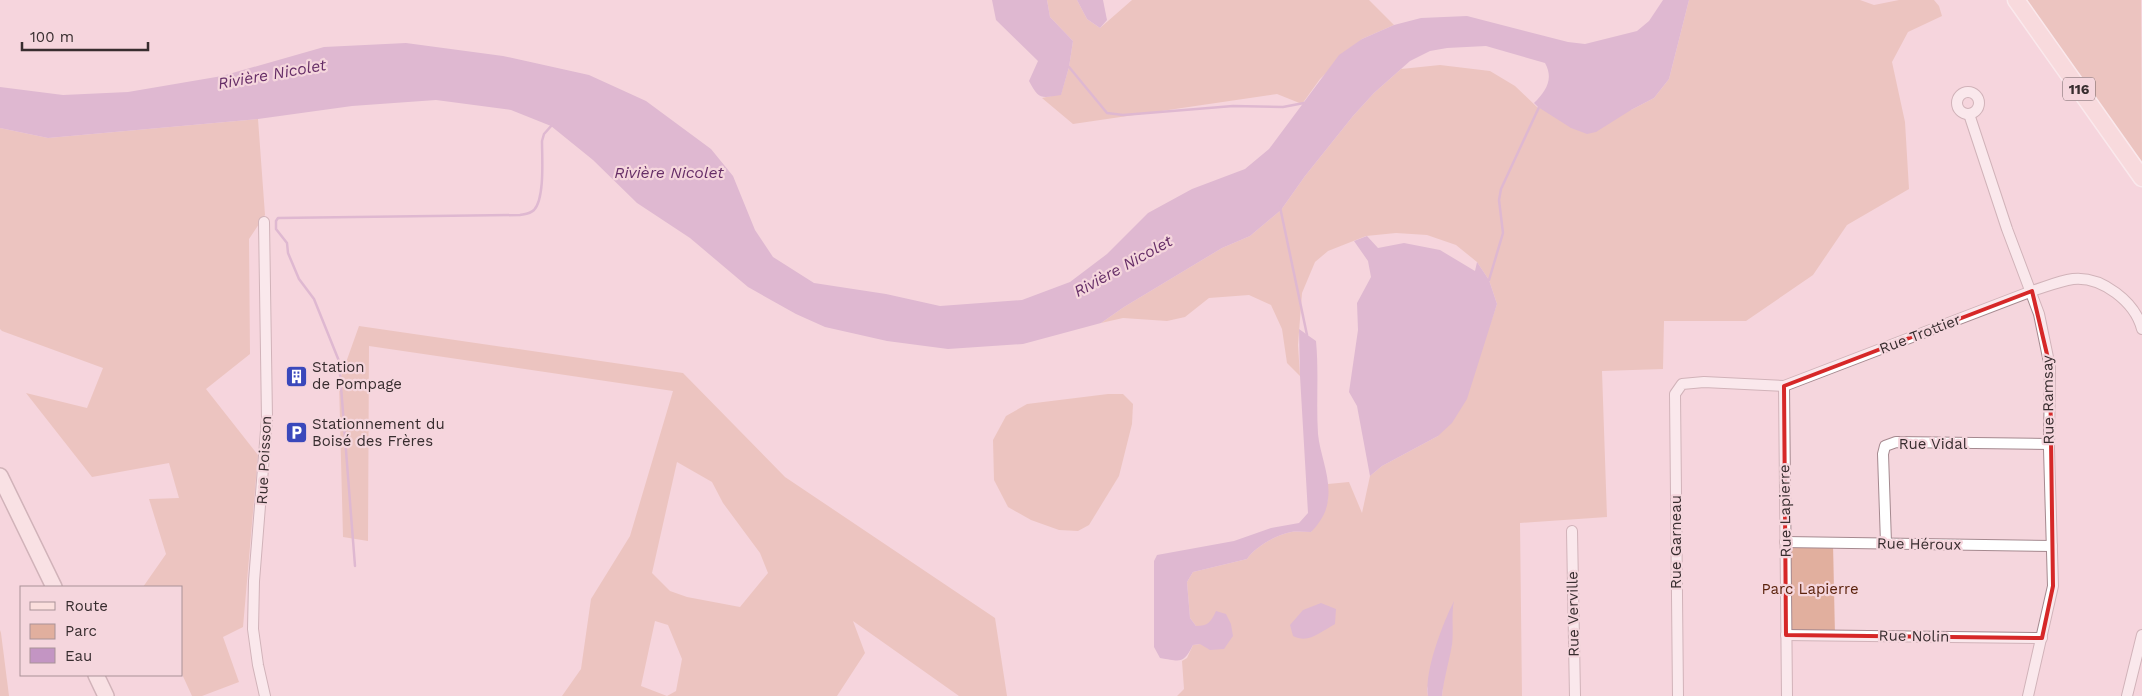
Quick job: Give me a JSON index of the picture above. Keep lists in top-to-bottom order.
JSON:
{
  "streets": {
    "main road": ["116"],
    "street": [
      "Rue Trottier",
      "Rue Ramsay",
      "Rue Vidal",
      "Rue Poisson",
      "Rue Lapierre",
      "Rue Garneau",
      "Rue Héroux",
      "Rue Verville",
      "Rue Nolin"
    ]
  },
  "crossings": [
    ["Rue Trottier", "Rue Ramsay"],
    ["Rue Trottier", "Rue Lapierre"],
    ["Rue Trottier", "Rue Garneau"],
    ["Rue Ramsay", "Rue Vidal"],
    ["Rue Ramsay", "Rue Héroux"],
    ["Rue Ramsay", "Rue Nolin"],
    ["Rue Vidal", "Rue Héroux"],
    ["Rue Lapierre", "Rue Héroux"],
    ["Rue Lapierre", "Rue Nolin"]
  ],
  "water": ["Rivière Nicolet"],
  "parks": ["Parc Lapierre"],
  "places": {
    "building": ["Station de Pompage"],
    "parking": ["Stationnement du Boisé des Frères"]
  },
  "legend": ["Route", "Parc", "Eau"],
  "scale_bar": "100 m"
}
